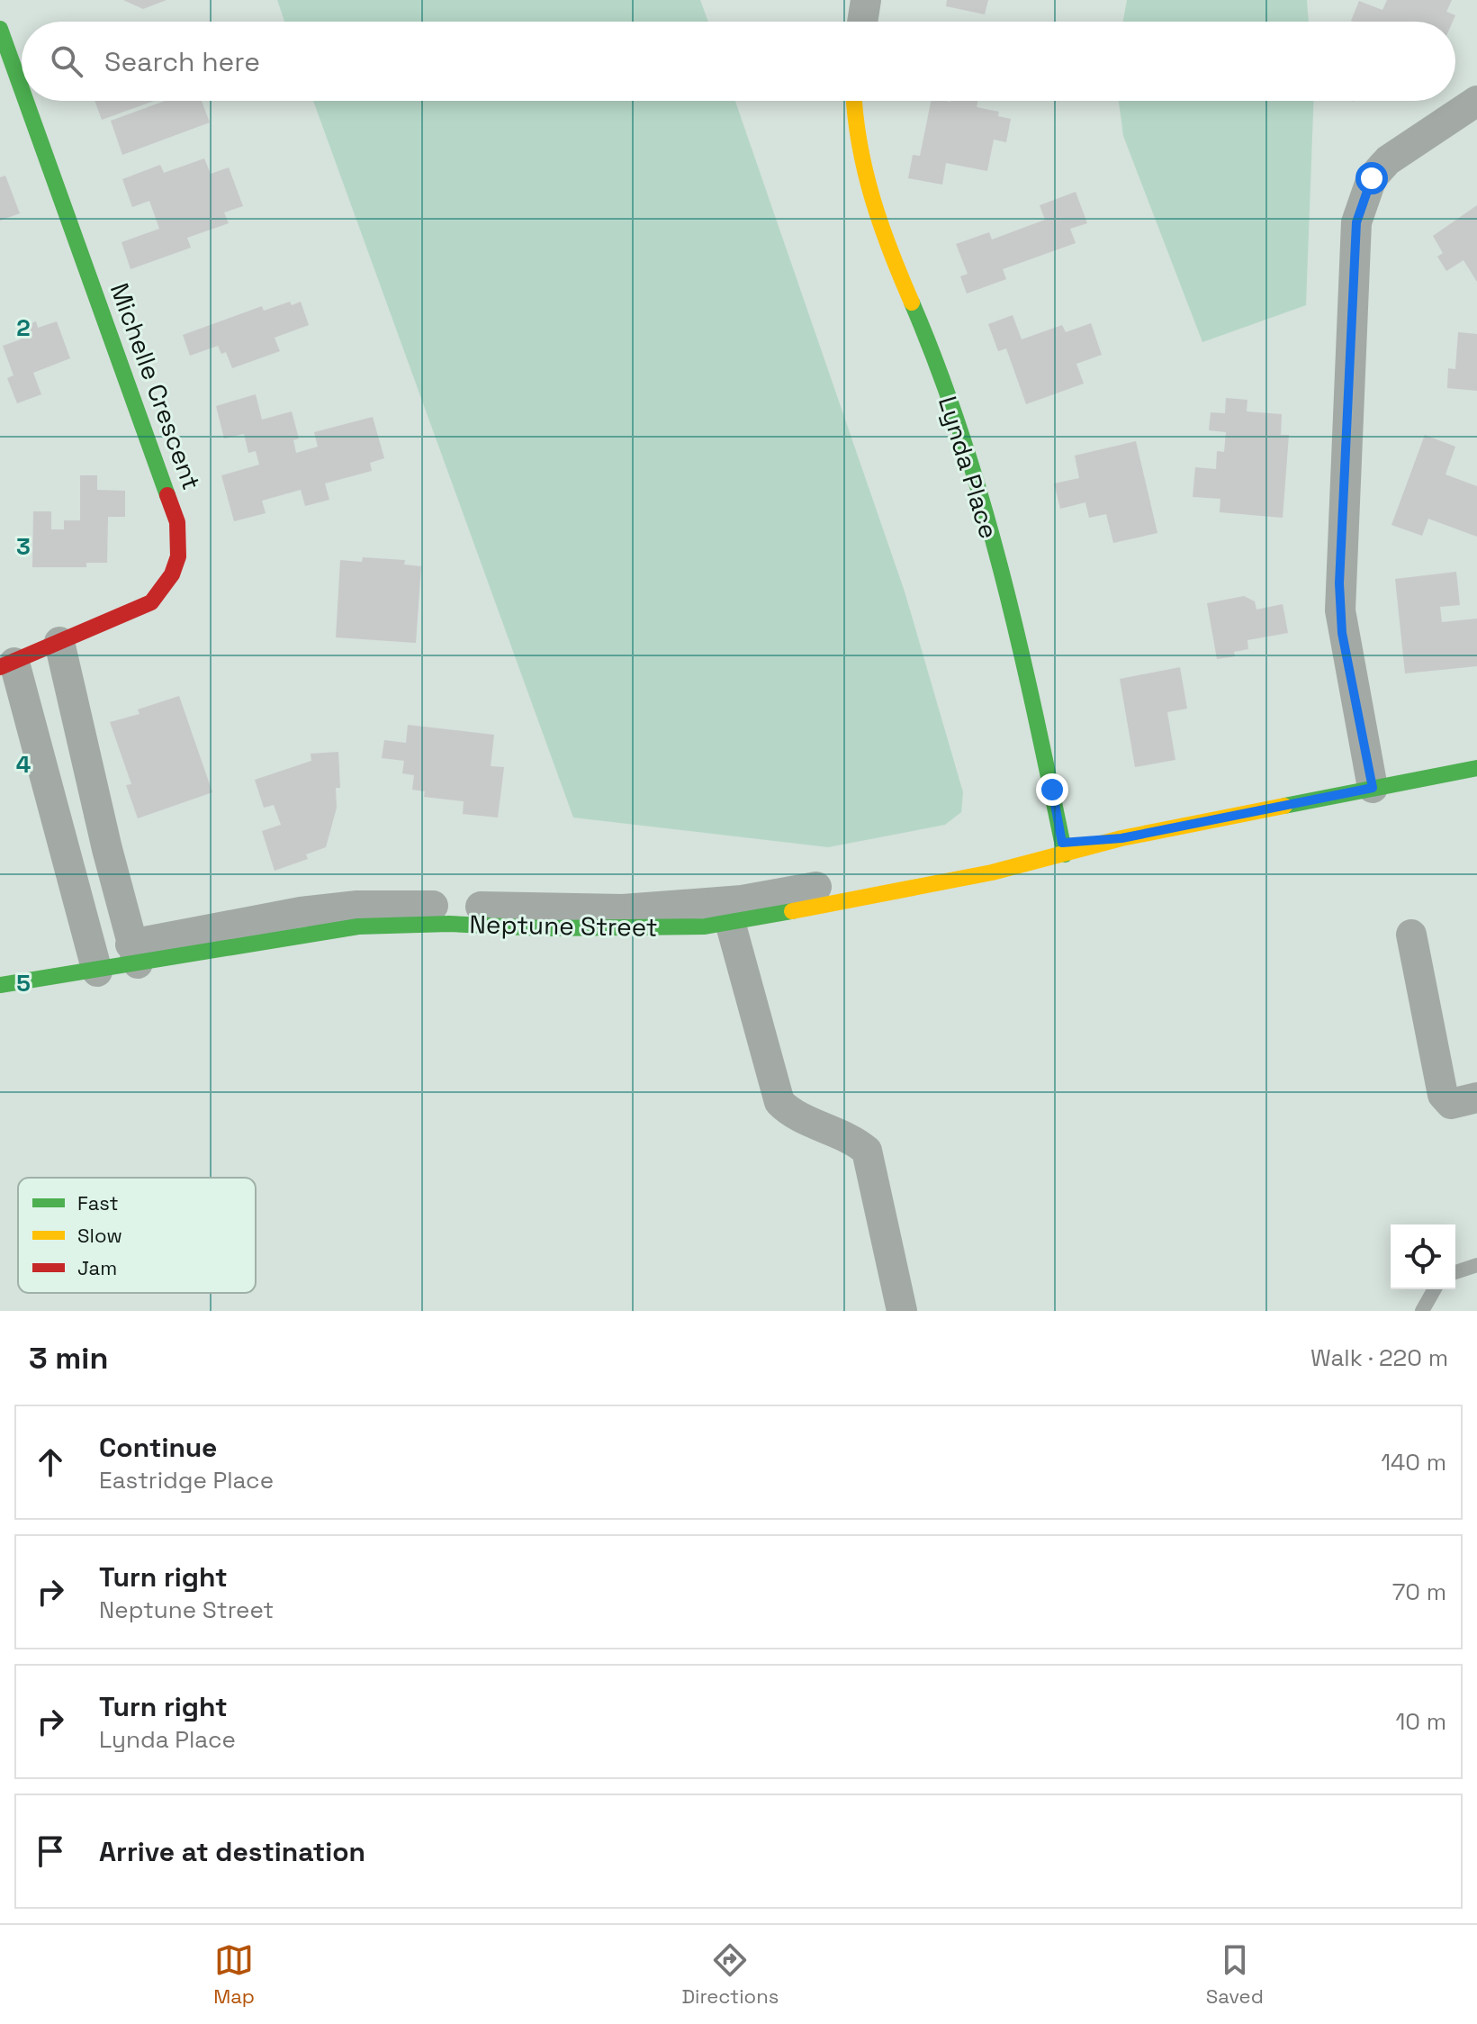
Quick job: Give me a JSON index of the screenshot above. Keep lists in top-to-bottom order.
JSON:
{
  "streets": {
    "street": ["Michelle Crescent", "Lynda Place", "Neptune Street"]
  },
  "crossings": [
    ["Lynda Place", "Neptune Street"]
  ],
  "legend": ["Fast", "Slow", "Jam"],
  "page": {
    "search": "Search here",
    "heading": ["3 min", "Walk · 220 m"],
    "list": [
      ["Continue", "Eastridge Place", "140 m"],
      ["Turn right", "Neptune Street", "70 m"],
      ["Turn right", "Lynda Place", "10 m"],
      "Arrive at destination"
    ],
    "nav": ["Map", "Directions", "Saved"]
  },
  "grid": {
    "rows": [
      "2",
      "3",
      "4",
      "5"
    ]
  }
}
